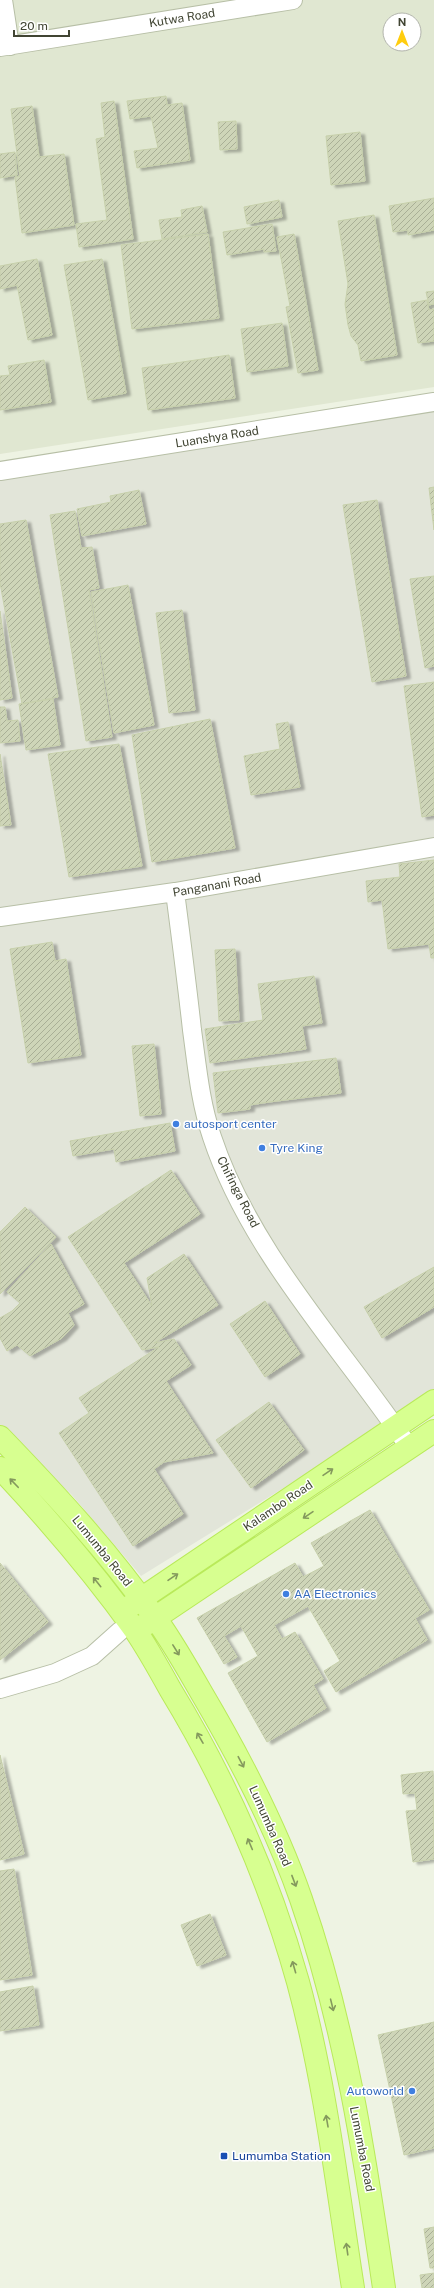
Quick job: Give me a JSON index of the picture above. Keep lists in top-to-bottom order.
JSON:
{
  "streets": {
    "main road": ["Kalambo Road", "Lumumba Road"],
    "street": [
      "Kutwa Road",
      "Luanshya Road",
      "Panganani Road",
      "Chifinga Road"
    ]
  },
  "crossings": [
    ["Panganani Road", "Chifinga Road"],
    ["Chifinga Road", "Kalambo Road"],
    ["Kalambo Road", "Lumumba Road"]
  ],
  "places": {
    "other": [
      "autosport center",
      "Tyre King",
      "AA Electronics",
      "Autoworld"
    ],
    "transit": ["Lumumba Station"]
  },
  "scale_bar": "20 m",
  "north": "top"
}
